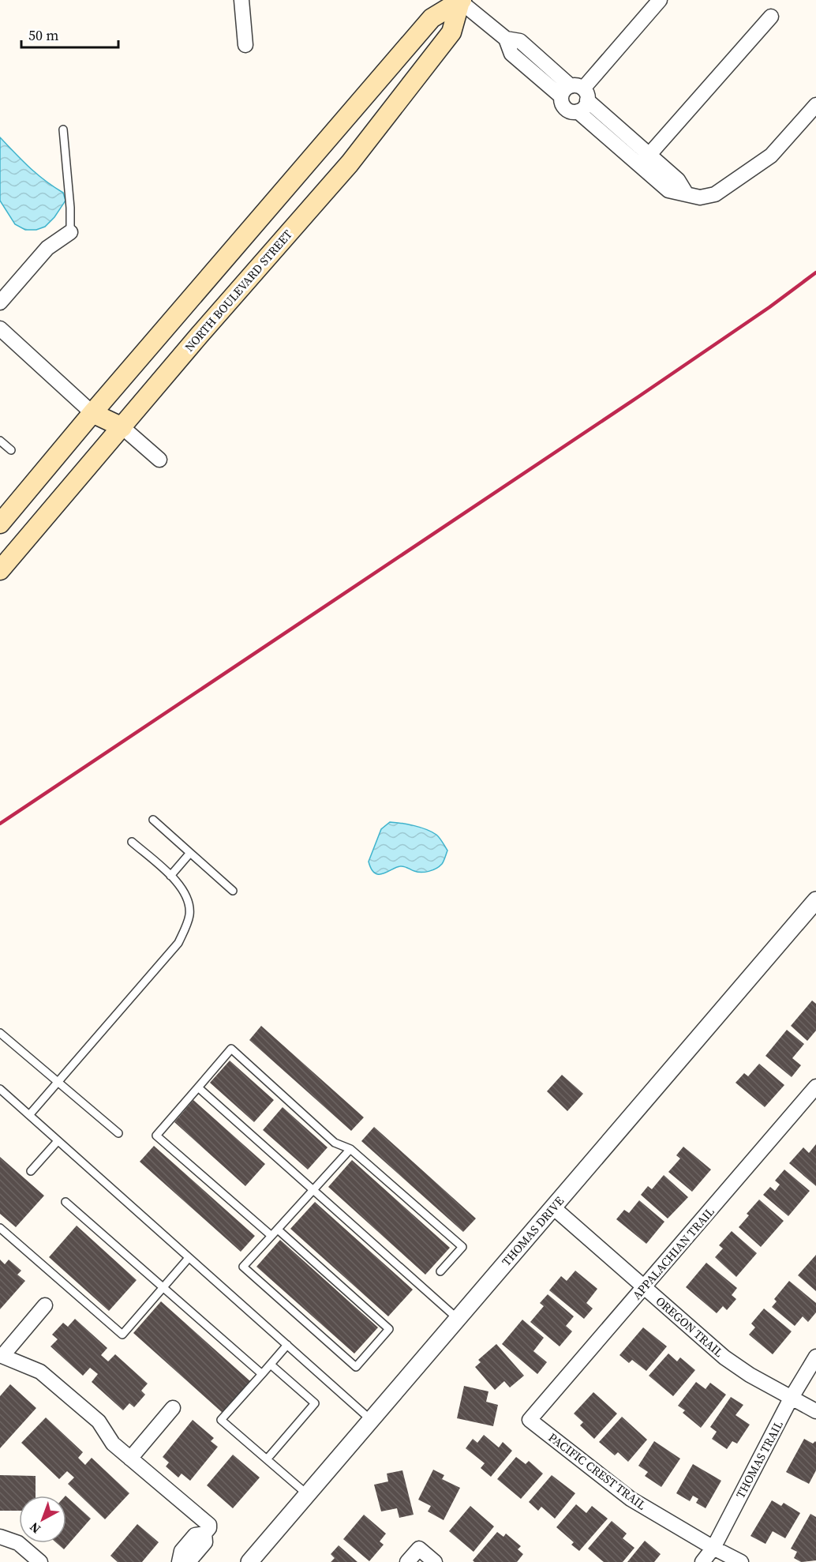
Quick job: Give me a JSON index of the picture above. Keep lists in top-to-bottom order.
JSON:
{
  "streets": {
    "main road": ["NORTH BOULEVARD STREET"],
    "street": [
      "THOMAS DRIVE",
      "APPALACHIAN TRAIL",
      "OREGON TRAIL",
      "THOMAS TRAIL",
      "PACIFIC CREST TRAIL"
    ]
  },
  "crossings": [
    ["THOMAS DRIVE", "OREGON TRAIL"],
    ["APPALACHIAN TRAIL", "OREGON TRAIL"],
    ["APPALACHIAN TRAIL", "PACIFIC CREST TRAIL"],
    ["OREGON TRAIL", "THOMAS TRAIL"],
    ["THOMAS TRAIL", "PACIFIC CREST TRAIL"]
  ],
  "scale_bar": "50 m",
  "north": "bottom left"
}
